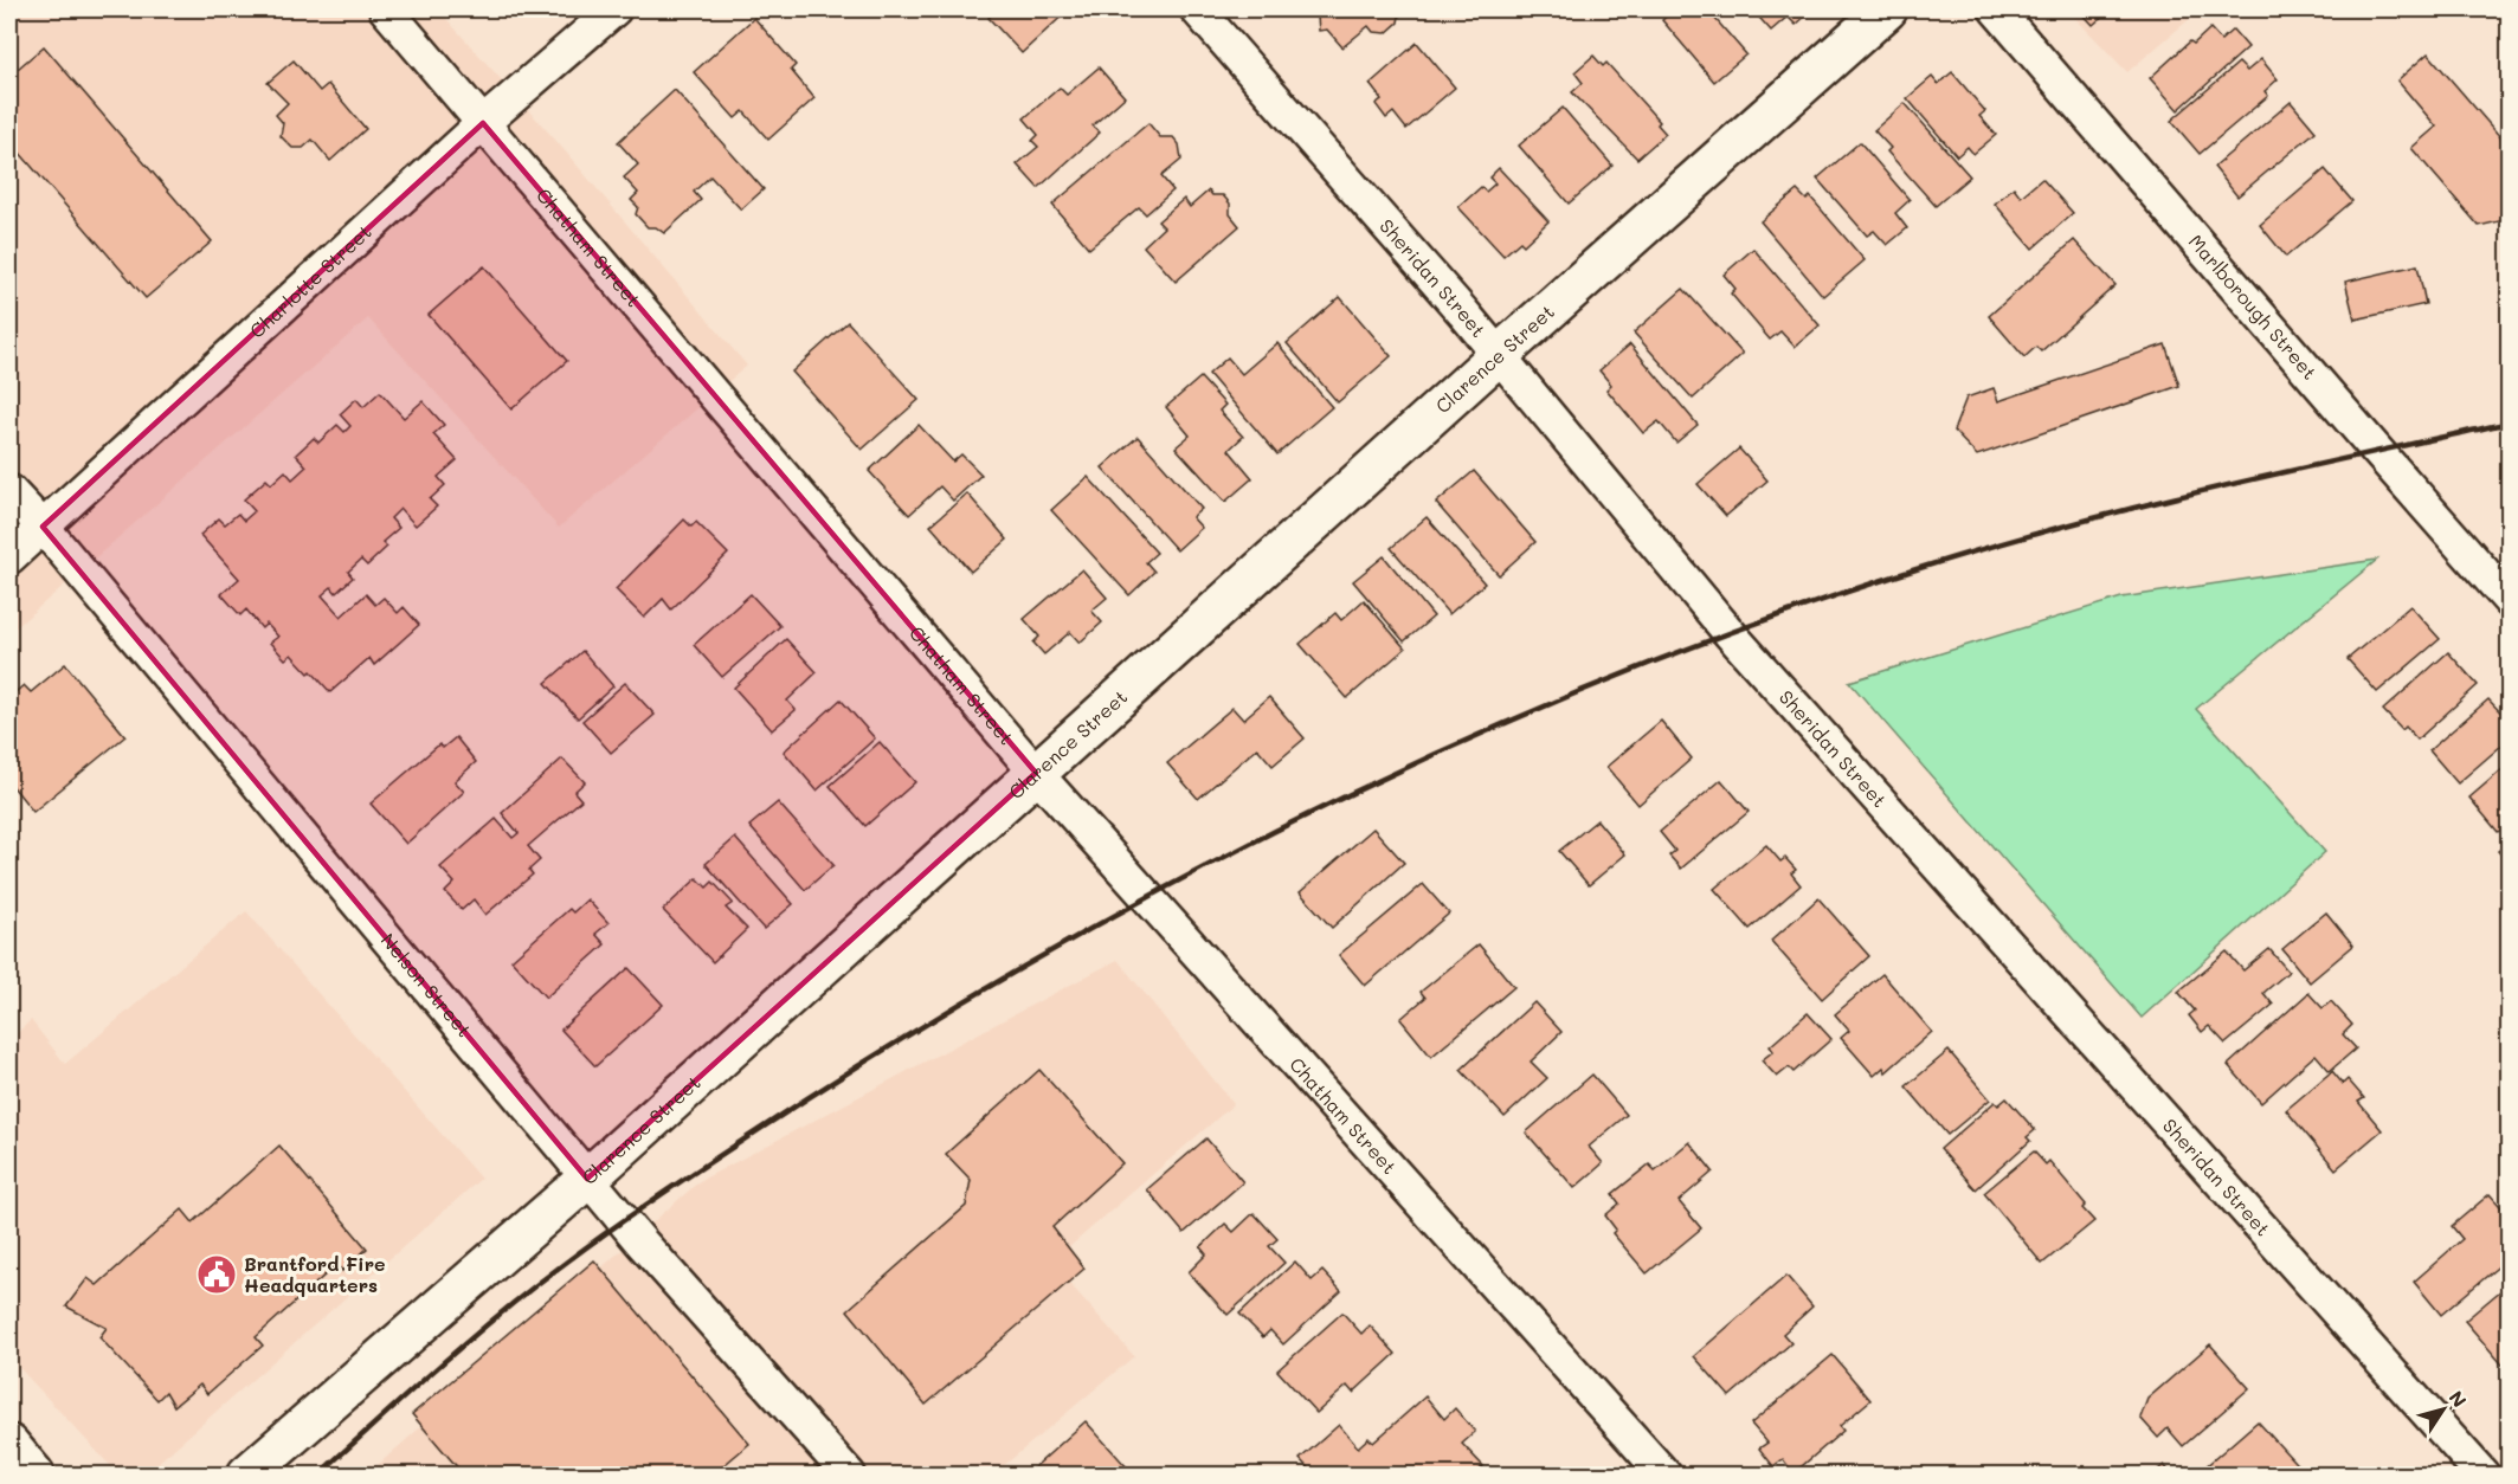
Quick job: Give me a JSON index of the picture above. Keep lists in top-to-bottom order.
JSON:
{
  "streets": {
    "main road": ["Clarence Street"],
    "street": [
      "Chatham Street",
      "Sheridan Street",
      "Charlotte Street",
      "Marlborough Street",
      "Nelson Street"
    ]
  },
  "crossings": [
    ["Chatham Street", "Charlotte Street"],
    ["Chatham Street", "Clarence Street"],
    ["Sheridan Street", "Clarence Street"],
    ["Charlotte Street", "Nelson Street"],
    ["Clarence Street", "Nelson Street"]
  ],
  "places": {
    "public building": ["Brantford Fire Headquarters"]
  },
  "north": "top right"
}
